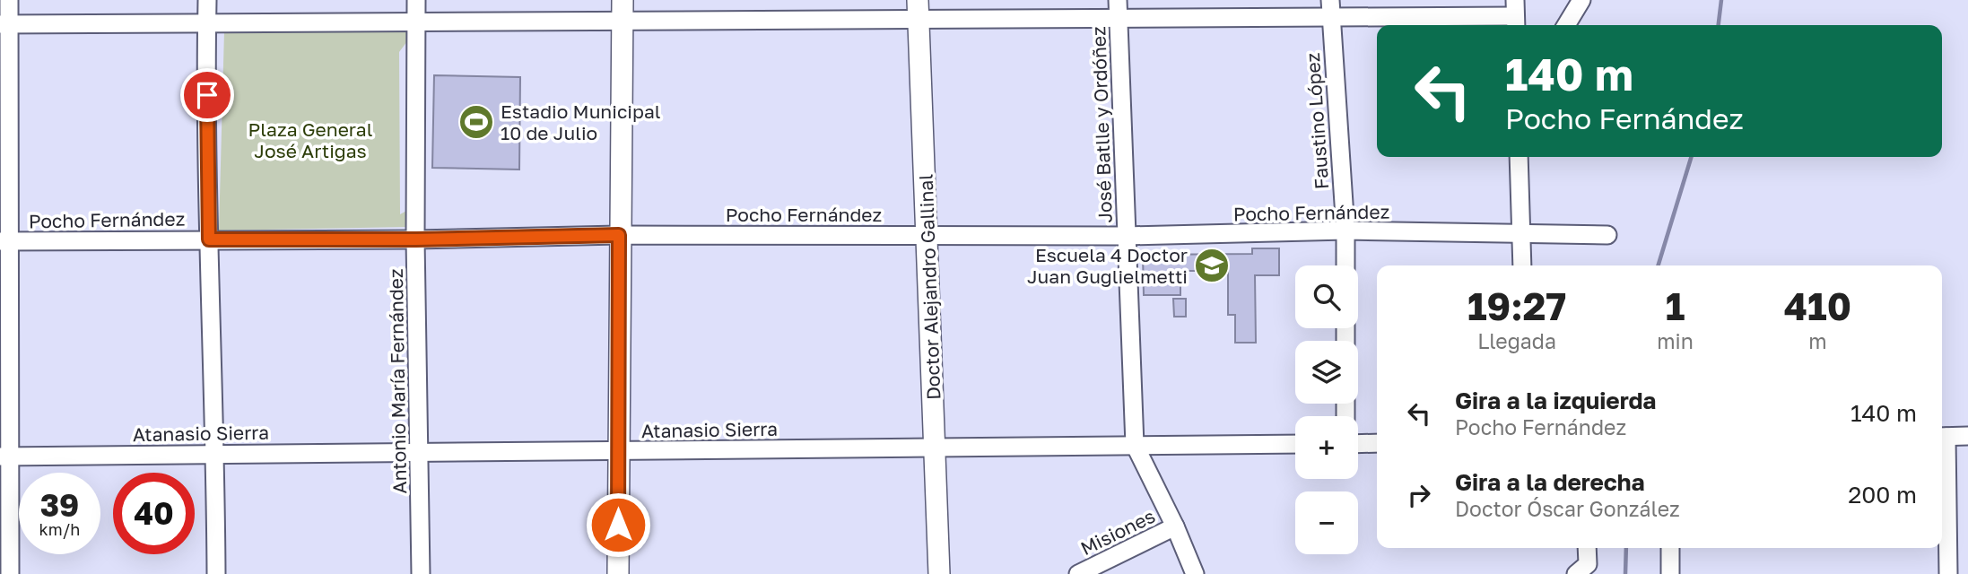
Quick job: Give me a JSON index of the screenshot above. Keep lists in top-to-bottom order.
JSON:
{
  "streets": {
    "street": [
      "Faustino López",
      "José Batlle y Ordóñez",
      "Pocho Fernández",
      "Doctor Alejandro Gallinal",
      "Antonio María Fernández",
      "Atanasio Sierra",
      "Misiones"
    ]
  },
  "crossings": [
    ["Faustino López", "Pocho Fernández"],
    ["José Batlle y Ordóñez", "Pocho Fernández"],
    ["José Batlle y Ordóñez", "Atanasio Sierra"],
    ["José Batlle y Ordóñez", "Misiones"],
    ["Pocho Fernández", "Doctor Alejandro Gallinal"],
    ["Pocho Fernández", "Antonio María Fernández"],
    ["Doctor Alejandro Gallinal", "Atanasio Sierra"],
    ["Antonio María Fernández", "Atanasio Sierra"]
  ],
  "parks": ["Plaza General José Artigas"],
  "places": {
    "sports": ["Estadio Municipal 10 de Julio"],
    "school or university": ["Escuela 4 Doctor Juan Guglielmetti"]
  },
  "page": {
    "turn": ["140 m", "Pocho Fernández"],
    "map_buttons": ["+", "−"],
    "eta": [
      "19:27",
      "Llegada",
      "1",
      "min",
      "410",
      "m"
    ],
    "list": [
      {
        "name": "Gira a la izquierda",
        "note": "Pocho Fernández",
        "value": "140 m"
      },
      {
        "name": "Gira a la derecha",
        "note": "Doctor Óscar González",
        "value": "200 m"
      }
    ],
    "speed": "39 km/h",
    "limit": "40"
  }
}
